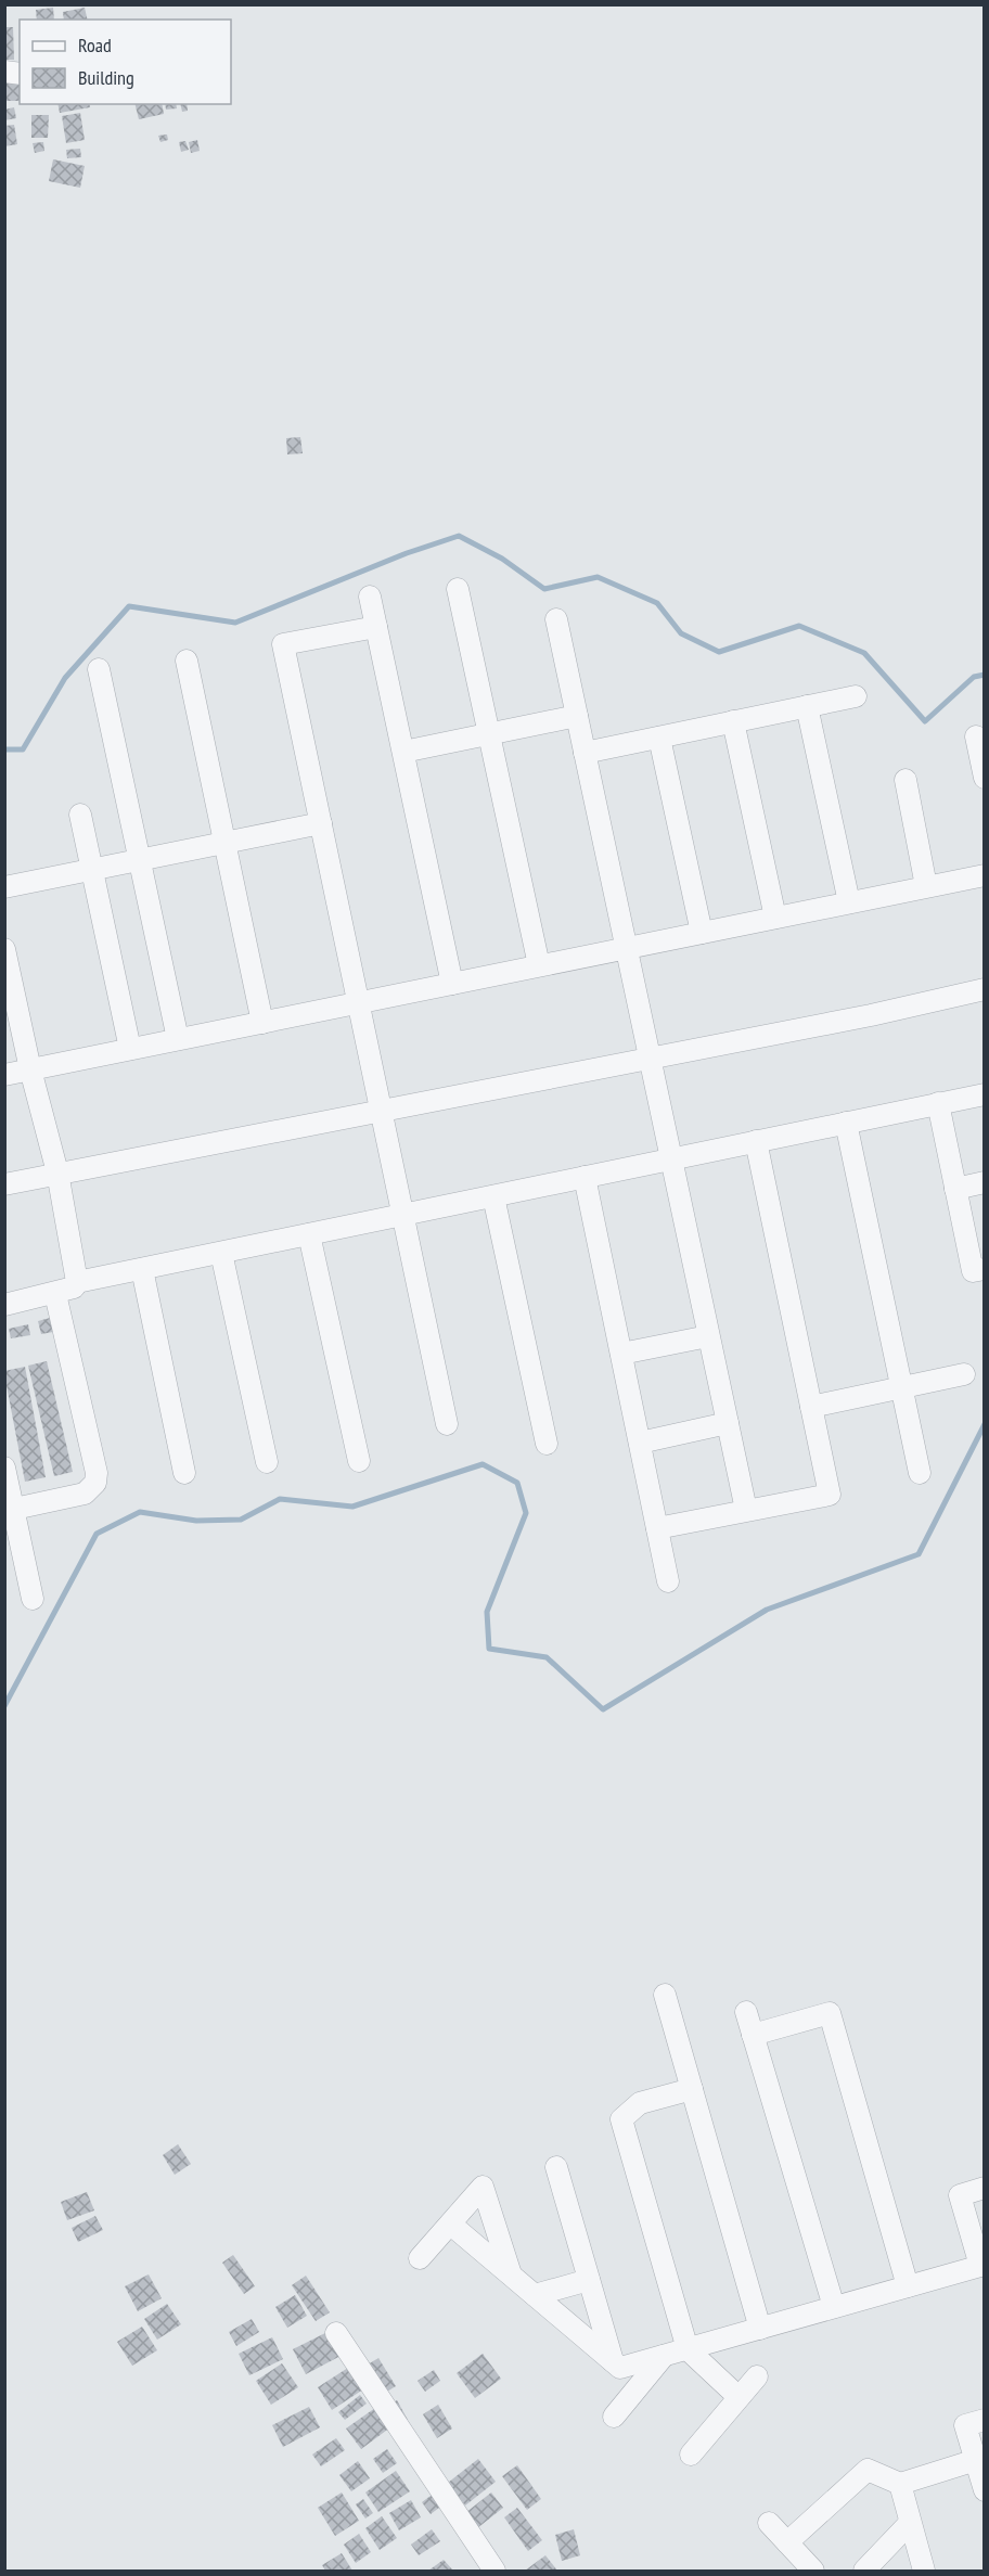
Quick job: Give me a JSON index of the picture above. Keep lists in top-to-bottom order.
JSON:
{
  "legend": ["Road", "Building"]
}
